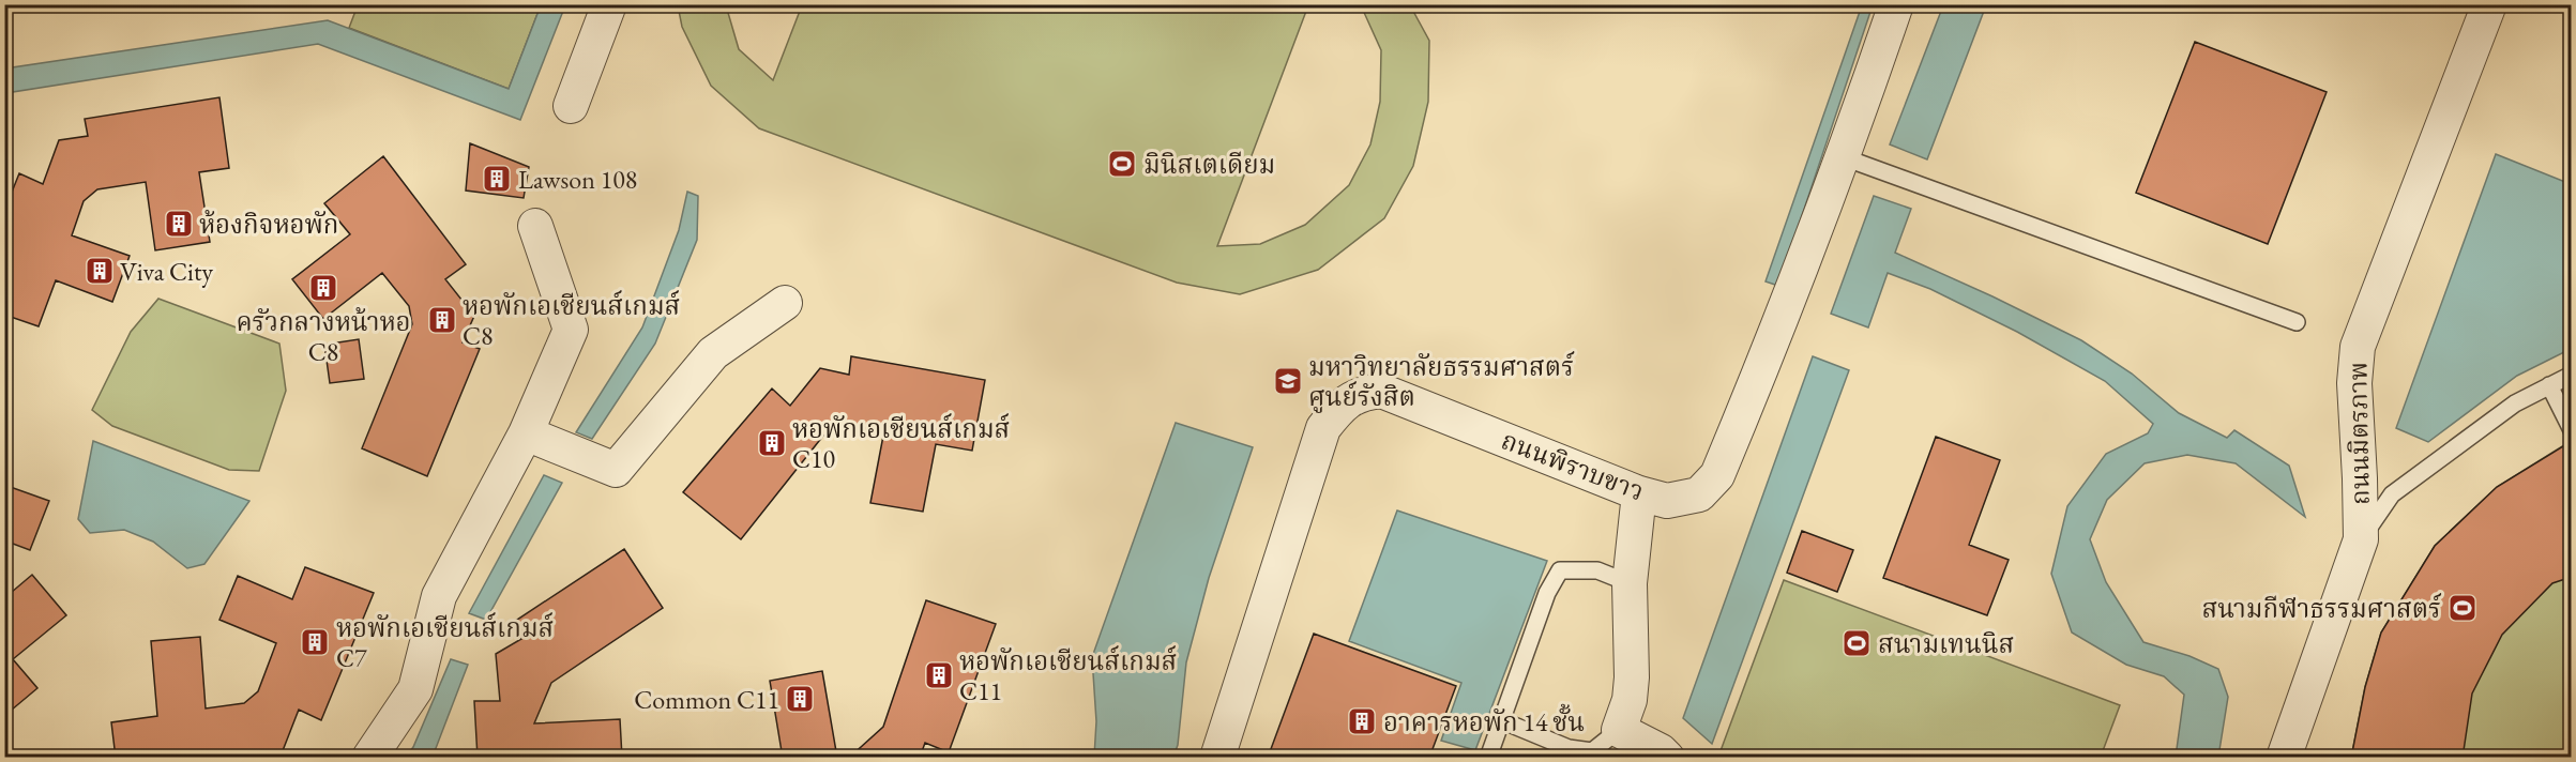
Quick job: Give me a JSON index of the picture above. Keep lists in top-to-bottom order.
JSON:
{
  "streets": {
    "street": ["ถนนมิตรภาพ", "ถนนพิราบขาว"]
  },
  "places": {
    "sports": ["มินิสเตเดียม", "สนามกีฬาธรรมศาสตร์", "สนามเทนนิส"],
    "building": [
      "Lawson 108",
      "ห้องกิจหอพัก",
      "Viva City",
      "ครัวกลางหน้าหอ C8",
      "หอพักเอเชียนส์เกมส์ C8",
      "หอพักเอเชียนส์เกมส์ C10",
      "หอพักเอเชียนส์เกมส์ C7",
      "หอพักเอเชียนส์เกมส์ C11",
      "Common C11",
      "อาคารหอพัก 14 ชั้น"
    ],
    "school or university": ["มหาวิทยาลัยธรรมศาสตร์ ศูนย์รังสิต"]
  }
}
